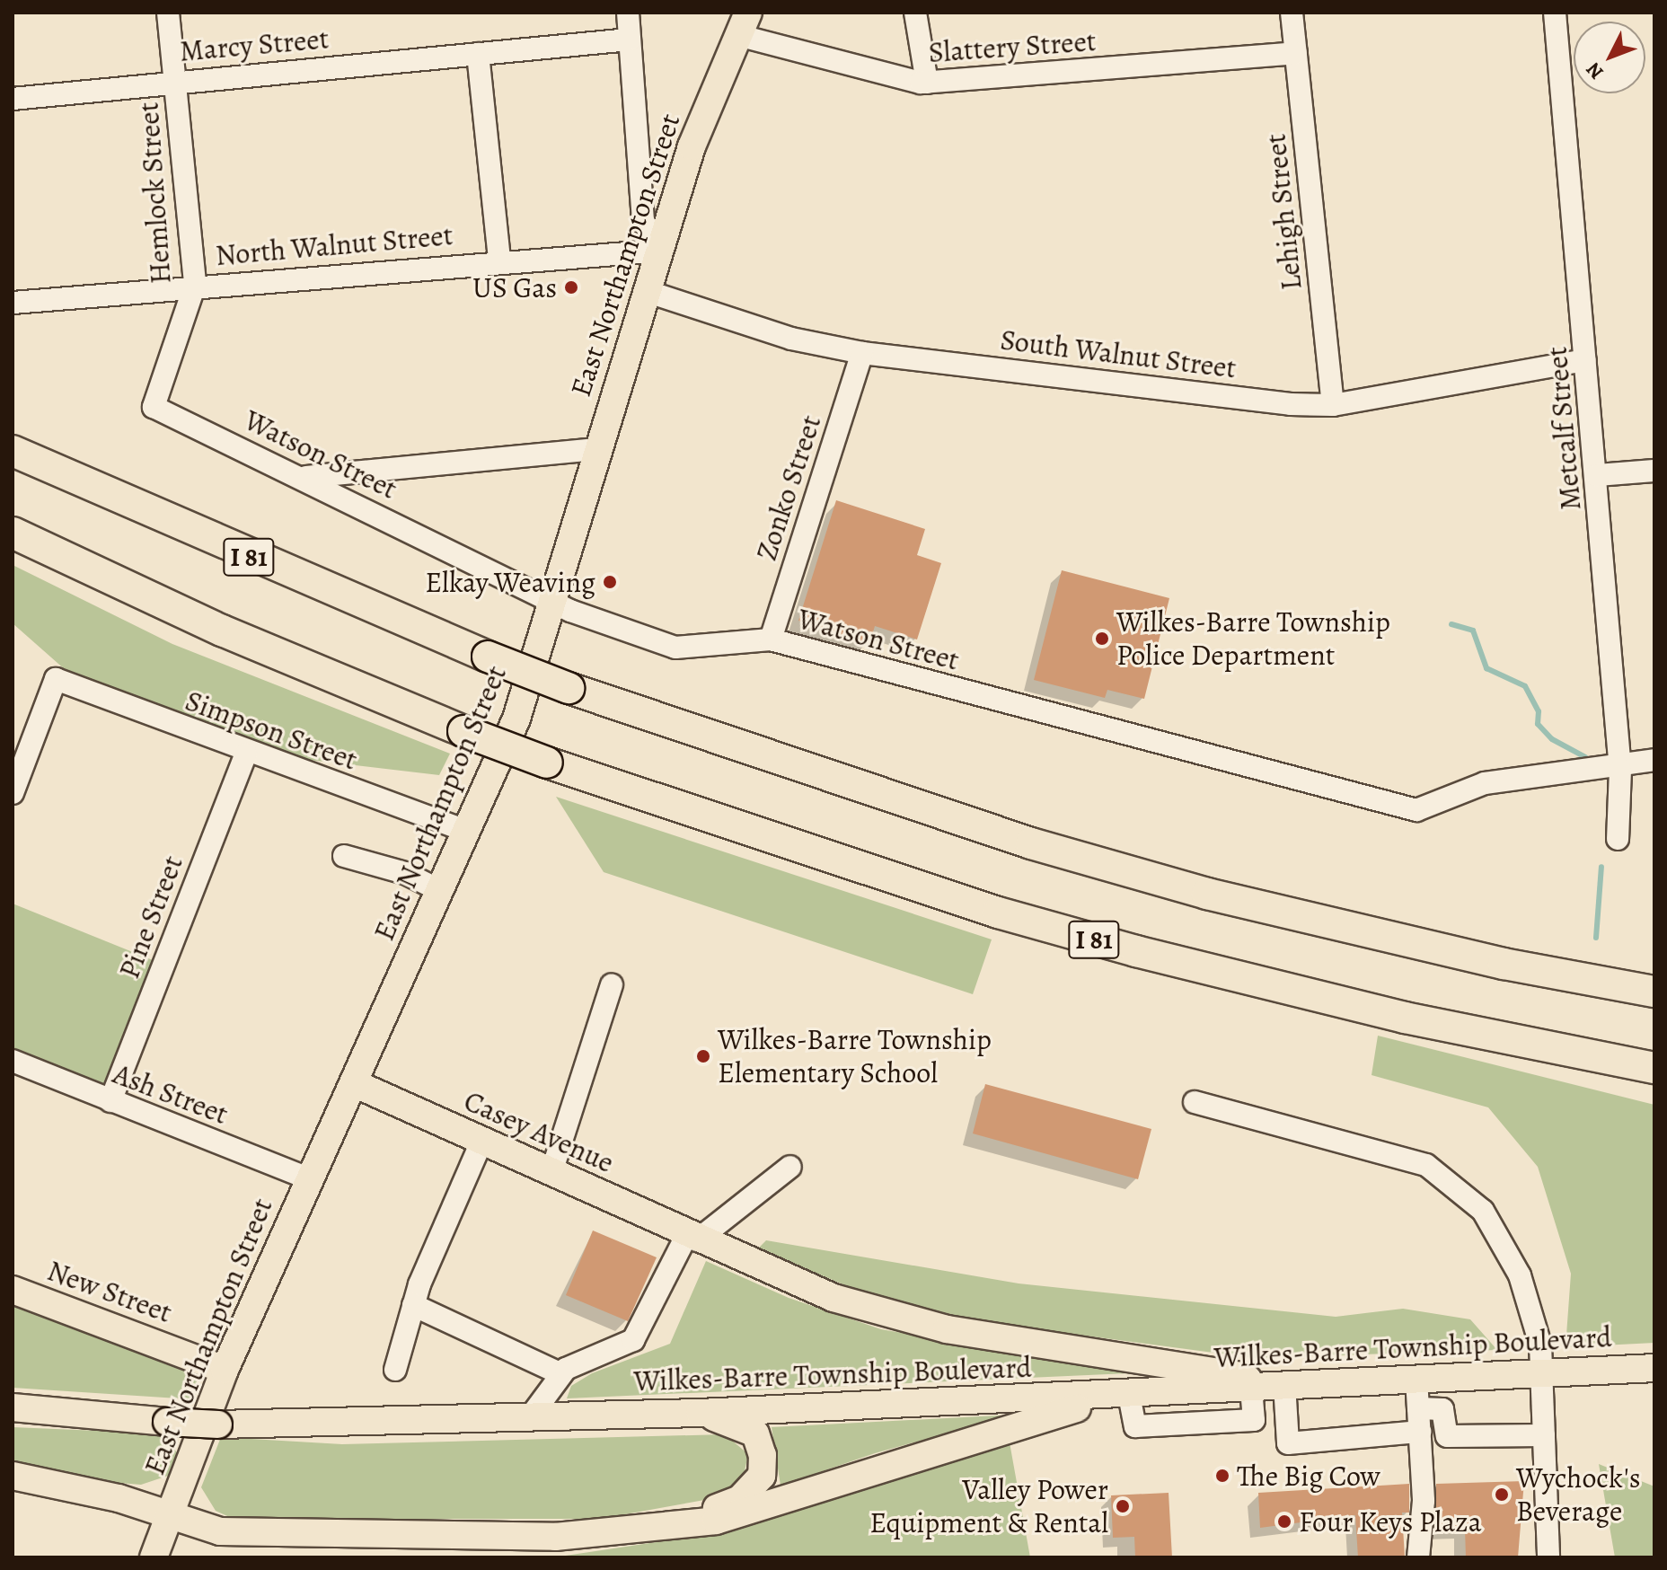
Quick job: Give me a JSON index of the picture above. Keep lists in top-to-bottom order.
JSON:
{
  "streets": {
    "highway": ["I 81"],
    "main road": [
      "East Northampton Street",
      "Casey Avenue",
      "New Street",
      "Wilkes-Barre Township Boulevard"
    ],
    "street": [
      "Marcy Street",
      "Slattery Street",
      "Hemlock Street",
      "Lehigh Street",
      "North Walnut Street",
      "South Walnut Street",
      "Metcalf Street",
      "Watson Street",
      "Zonko Street",
      "Simpson Street",
      "Pine Street",
      "Ash Street"
    ]
  },
  "crossings": [
    ["Marcy Street", "Hemlock Street"],
    ["Slattery Street", "Lehigh Street"],
    ["Slattery Street", "East Northampton Street"],
    ["Hemlock Street", "North Walnut Street"],
    ["Hemlock Street", "Watson Street"],
    ["Lehigh Street", "South Walnut Street"],
    ["North Walnut Street", "East Northampton Street"],
    ["East Northampton Street", "South Walnut Street"],
    ["East Northampton Street", "Watson Street"],
    ["East Northampton Street", "Simpson Street"],
    ["East Northampton Street", "Ash Street"],
    ["East Northampton Street", "Casey Avenue"],
    ["East Northampton Street", "New Street"],
    ["South Walnut Street", "Metcalf Street"],
    ["South Walnut Street", "Zonko Street"],
    ["Metcalf Street", "Watson Street"],
    ["Watson Street", "Zonko Street"],
    ["Simpson Street", "Pine Street"],
    ["Pine Street", "Ash Street"],
    ["Casey Avenue", "Wilkes-Barre Township Boulevard"]
  ],
  "places": [
    "US Gas",
    "Elkay Weaving",
    "Wilkes-Barre Township Police Department",
    "Wilkes-Barre Township Elementary School",
    "The Big Cow",
    "Wychock's Beverage",
    "Valley Power Equipment & Rental",
    "Four Keys Plaza"
  ],
  "north": "bottom left"
}
